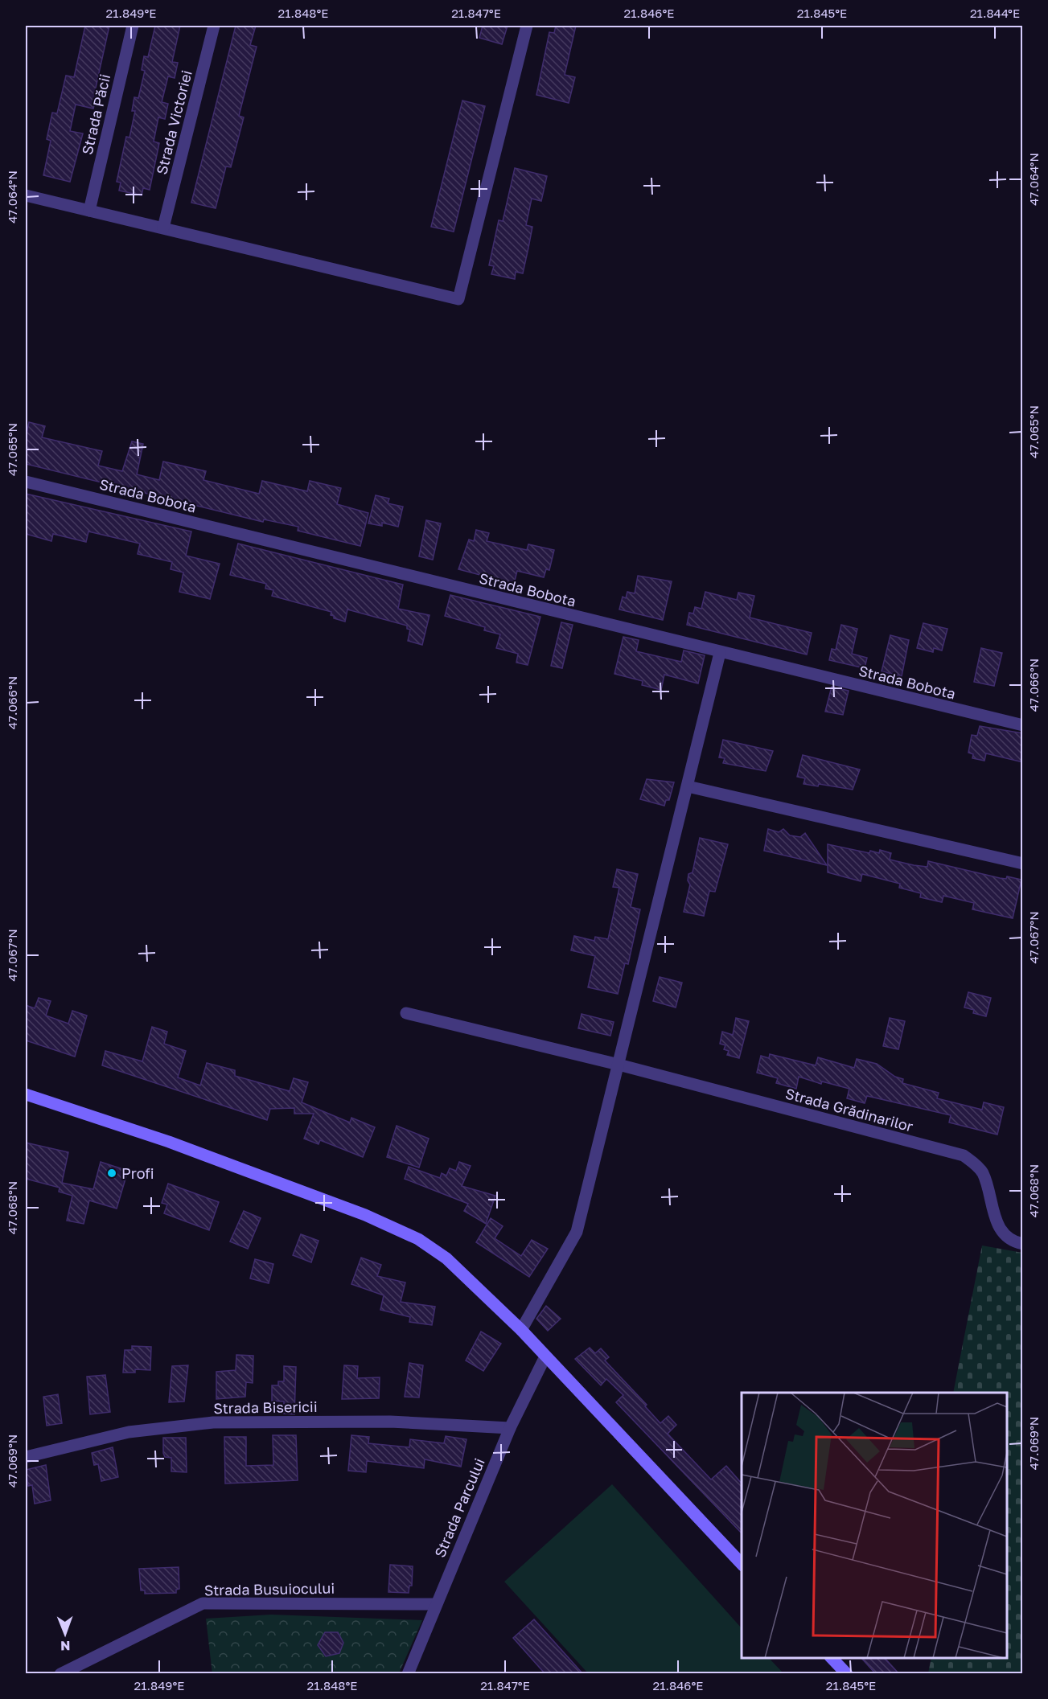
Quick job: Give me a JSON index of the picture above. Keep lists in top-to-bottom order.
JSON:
{
  "streets": {
    "street": [
      "Strada Păcii",
      "Strada Victoriei",
      "Strada Bobota",
      "Strada Grădinarilor",
      "Strada Bisericii",
      "Strada Parcului",
      "Strada Busuiocului"
    ]
  },
  "crossings": [
    ["Strada Bisericii", "Strada Parcului"],
    ["Strada Parcului", "Strada Busuiocului"]
  ],
  "places": ["Profi"],
  "north": "bottom",
  "coordinates": [
    "21.849°E",
    "21.848°E",
    "21.847°E",
    "21.846°E",
    "21.845°E",
    "21.844°E",
    "47.064°N",
    "47.065°N",
    "47.066°N",
    "47.067°N",
    "47.068°N",
    "47.069°N"
  ]
}
